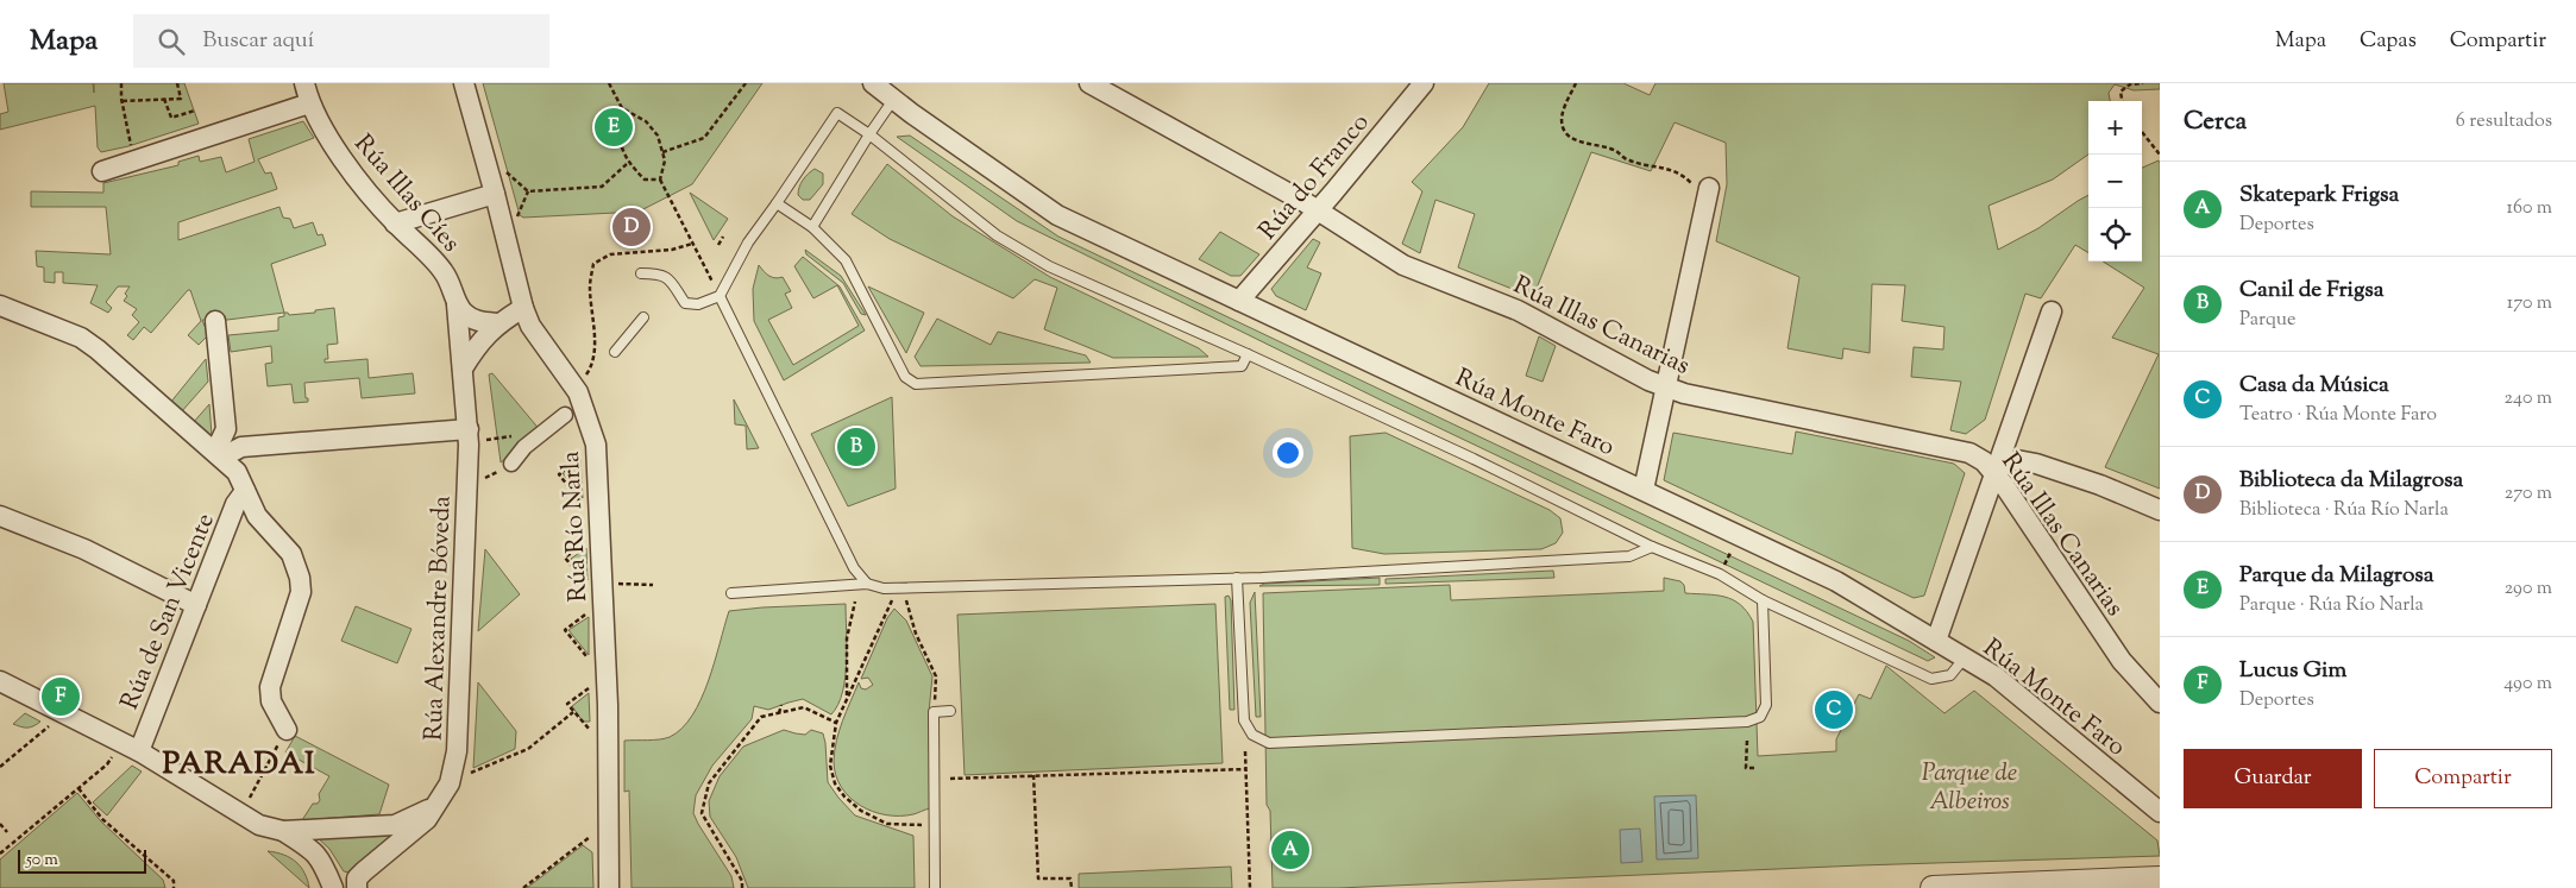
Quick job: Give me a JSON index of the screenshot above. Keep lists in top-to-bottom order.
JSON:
{
  "streets": {
    "street": [
      "Rúa do Franco",
      "Rúa Illas Cíes",
      "Rúa Illas Canarias",
      "Rúa Monte Faro",
      "Rúa Río Narla",
      "Rúa de San Vicente",
      "Rúa Alexandre Bóveda"
    ]
  },
  "crossings": [
    ["Rúa do Franco", "Rúa Illas Canarias"],
    ["Rúa do Franco", "Rúa Monte Faro"],
    ["Rúa Illas Cíes", "Rúa Alexandre Bóveda"]
  ],
  "districts": ["PARADAI"],
  "parks": ["Parque de Albeiros"],
  "scale_bar": "50 m",
  "page": {
    "header": "Mapa",
    "search": "Buscar aquí",
    "nav": ["Mapa", "Capas", "Compartir"],
    "heading": ["Cerca", "6 resultados"],
    "map_buttons": ["+", "−"],
    "pins": [
      "E",
      "D",
      "B",
      "F",
      "C",
      "A"
    ],
    "list": [
      {
        "mark": "A",
        "name": "Skatepark Frigsa",
        "note": "Deportes",
        "value": "160 m"
      },
      {
        "mark": "B",
        "name": "Canil de Frigsa",
        "note": "Parque",
        "value": "170 m"
      },
      {
        "mark": "C",
        "name": "Casa da Música",
        "note": "Teatro · Rúa Monte Faro",
        "value": "240 m"
      },
      {
        "mark": "D",
        "name": "Biblioteca da Milagrosa",
        "note": "Biblioteca · Rúa Río Narla",
        "value": "270 m"
      },
      {
        "mark": "E",
        "name": "Parque da Milagrosa",
        "note": "Parque · Rúa Río Narla",
        "value": "290 m"
      },
      {
        "mark": "F",
        "name": "Lucus Gim",
        "note": "Deportes",
        "value": "490 m"
      }
    ],
    "buttons": ["Guardar", "Compartir"],
    "scale": "50 m"
  }
}
